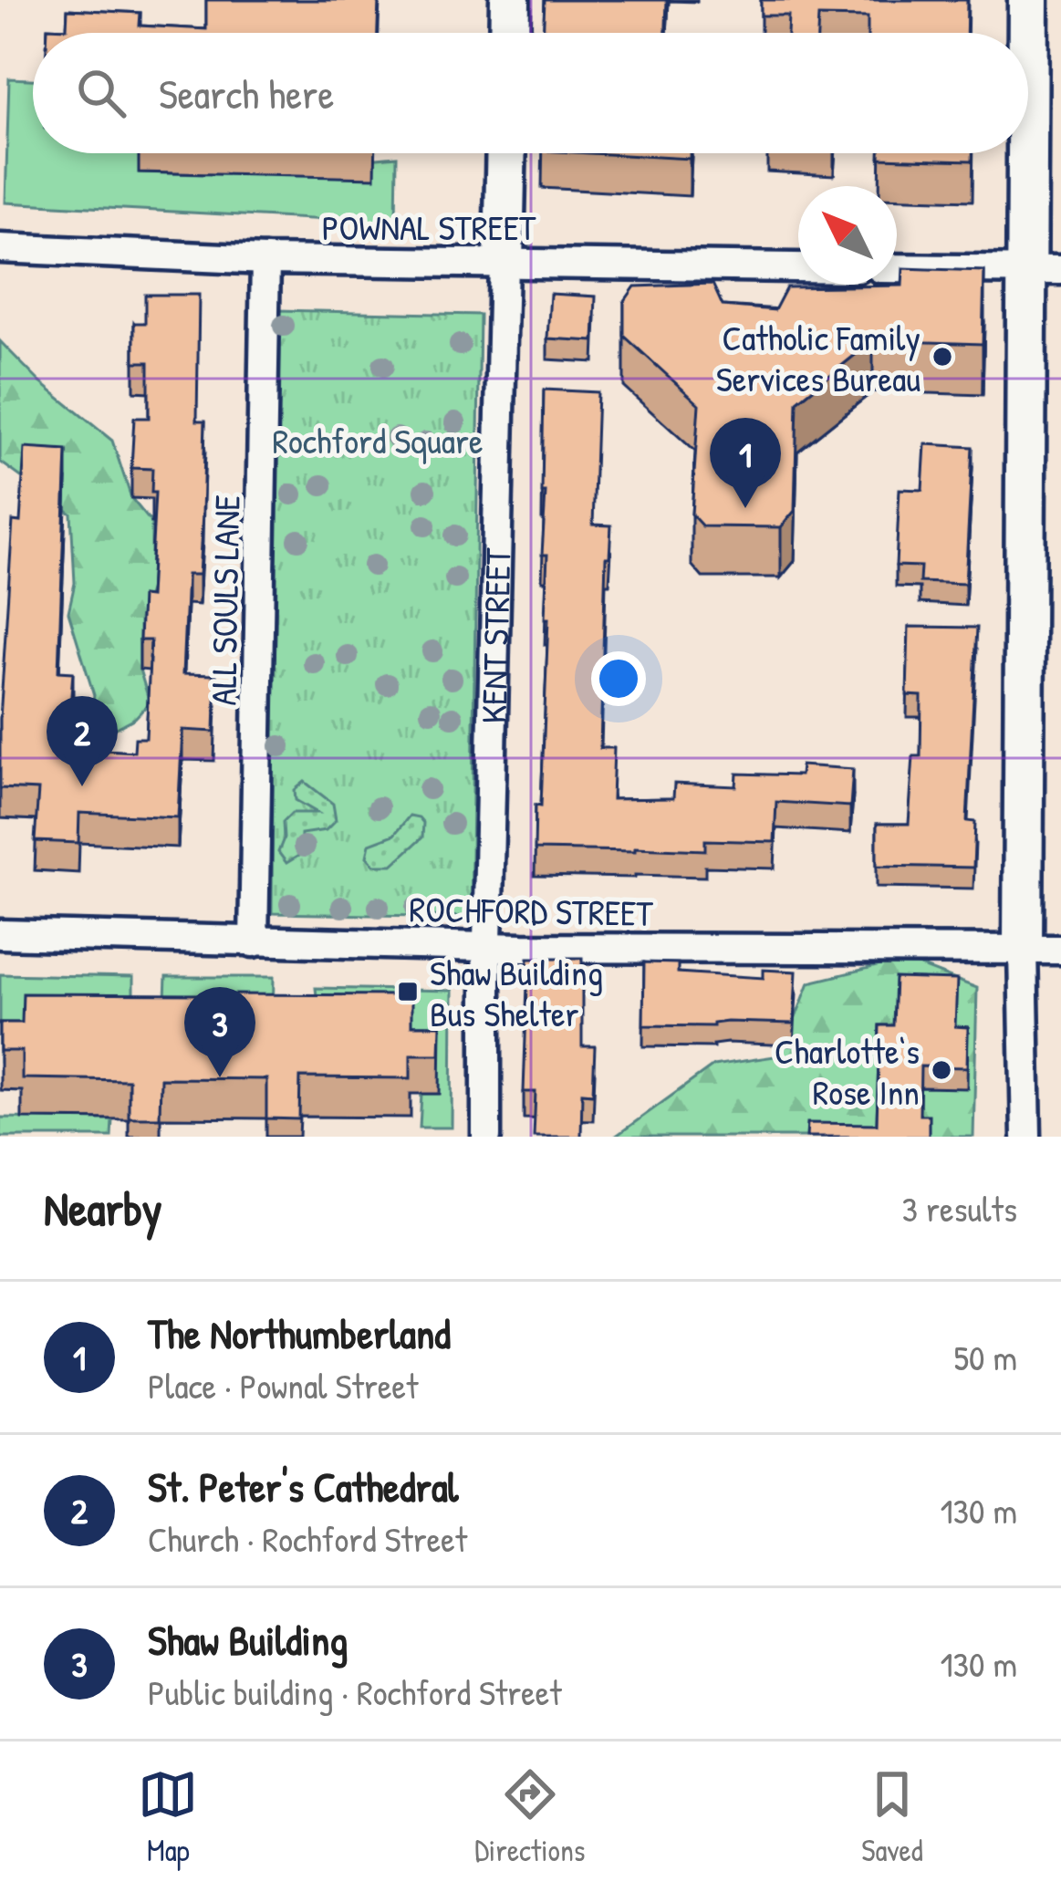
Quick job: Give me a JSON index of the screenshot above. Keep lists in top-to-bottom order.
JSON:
{
  "streets": {
    "street": [
      "POWNAL STREET",
      "ALL SOULS LANE",
      "KENT STREET",
      "ROCHFORD STREET"
    ]
  },
  "crossings": [
    ["POWNAL STREET", "ALL SOULS LANE"],
    ["POWNAL STREET", "KENT STREET"],
    ["ALL SOULS LANE", "ROCHFORD STREET"],
    ["KENT STREET", "ROCHFORD STREET"]
  ],
  "parks": ["Rochford Square"],
  "places": {
    "other": ["Catholic Family Services Bureau", "Charlotte‘s Rose Inn"],
    "transit": ["Shaw Building Bus Shelter"]
  },
  "north": "top left",
  "page": {
    "search": "Search here",
    "pins": ["1", "2", "3"],
    "heading": ["Nearby", "3 results"],
    "list": [
      {
        "mark": "1",
        "name": "The Northumberland",
        "note": "Place · Pownal Street",
        "value": "50 m"
      },
      {
        "mark": "2",
        "name": "St. Peter's Cathedral",
        "note": "Church · Rochford Street",
        "value": "130 m"
      },
      {
        "mark": "3",
        "name": "Shaw Building",
        "note": "Public building · Rochford Street",
        "value": "130 m"
      }
    ],
    "nav": ["Map", "Directions", "Saved"]
  }
}
